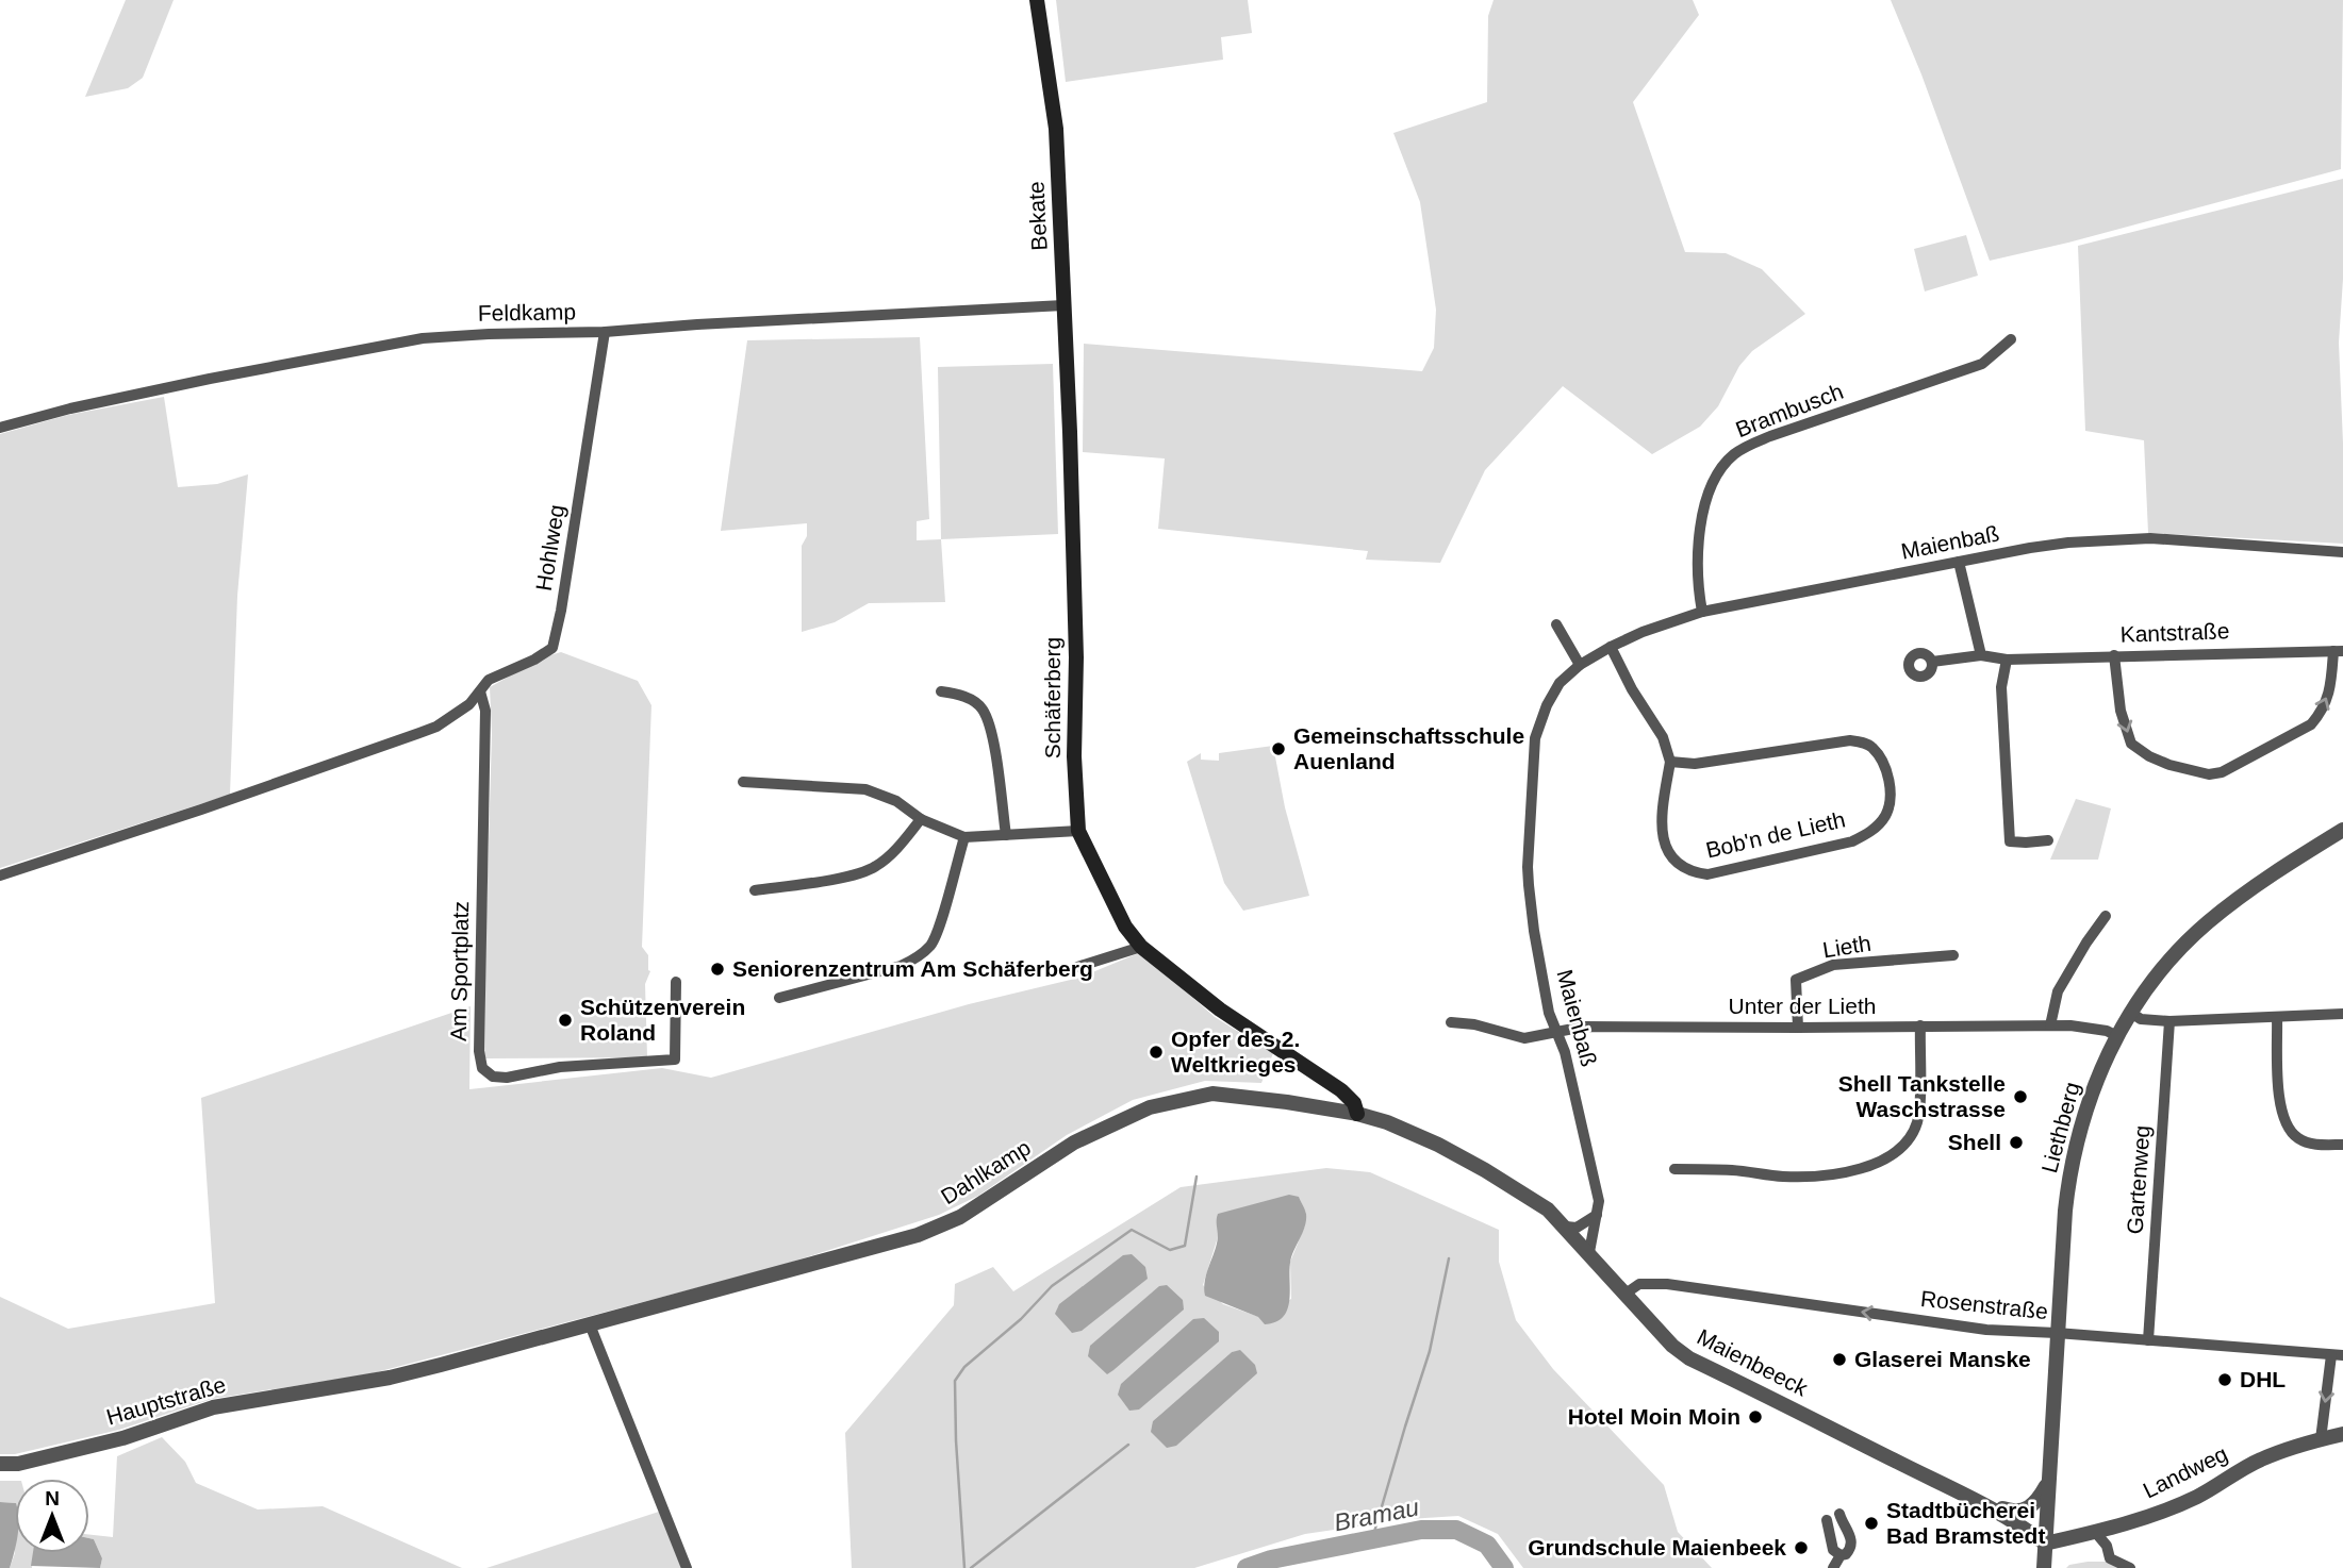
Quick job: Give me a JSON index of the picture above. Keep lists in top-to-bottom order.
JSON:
{
  "streets": {
    "main road": ["Bekate", "Schäferberg"],
    "street": [
      "Feldkamp",
      "Brambusch",
      "Maienbaß",
      "Hohlweg",
      "Kantstraße",
      "Bob'n de Lieth",
      "Lieth",
      "Am Sportplatz",
      "Unter der Lieth",
      "Liethberg",
      "Dahlkamp",
      "Gartenweg",
      "Rosenstraße",
      "Maienbeeck",
      "Hauptstraße",
      "Landweg"
    ]
  },
  "crossings": [
    ["Bekate", "Feldkamp"],
    ["Bekate", "Schäferberg"],
    ["Feldkamp", "Hohlweg"],
    ["Brambusch", "Maienbaß"],
    ["Maienbaß", "Unter der Lieth"],
    ["Maienbaß", "Maienbeeck"],
    ["Hohlweg", "Am Sportplatz"],
    ["Schäferberg", "Dahlkamp"],
    ["Schäferberg", "Maienbeeck"],
    ["Lieth", "Unter der Lieth"],
    ["Unter der Lieth", "Liethberg"],
    ["Liethberg", "Rosenstraße"],
    ["Liethberg", "Maienbeeck"],
    ["Liethberg", "Landweg"],
    ["Dahlkamp", "Maienbeeck"],
    ["Dahlkamp", "Hauptstraße"],
    ["Gartenweg", "Rosenstraße"],
    ["Rosenstraße", "Maienbeeck"],
    ["Maienbeeck", "Landweg"]
  ],
  "one_way": ["Rosenstraße"],
  "water": ["Bramau"],
  "places": [
    "Gemeinschaftsschule Auenland",
    "Seniorenzentrum Am Schäferberg",
    "Schützenverein Roland",
    "Opfer des 2. Weltkrieges",
    "Shell Tankstelle Waschstrasse",
    "Shell",
    "Glaserei Manske",
    "DHL",
    "Hotel Moin Moin",
    "Stadtbücherei Bad Bramstedt",
    "Grundschule Maienbeek"
  ],
  "north": "top"
}
